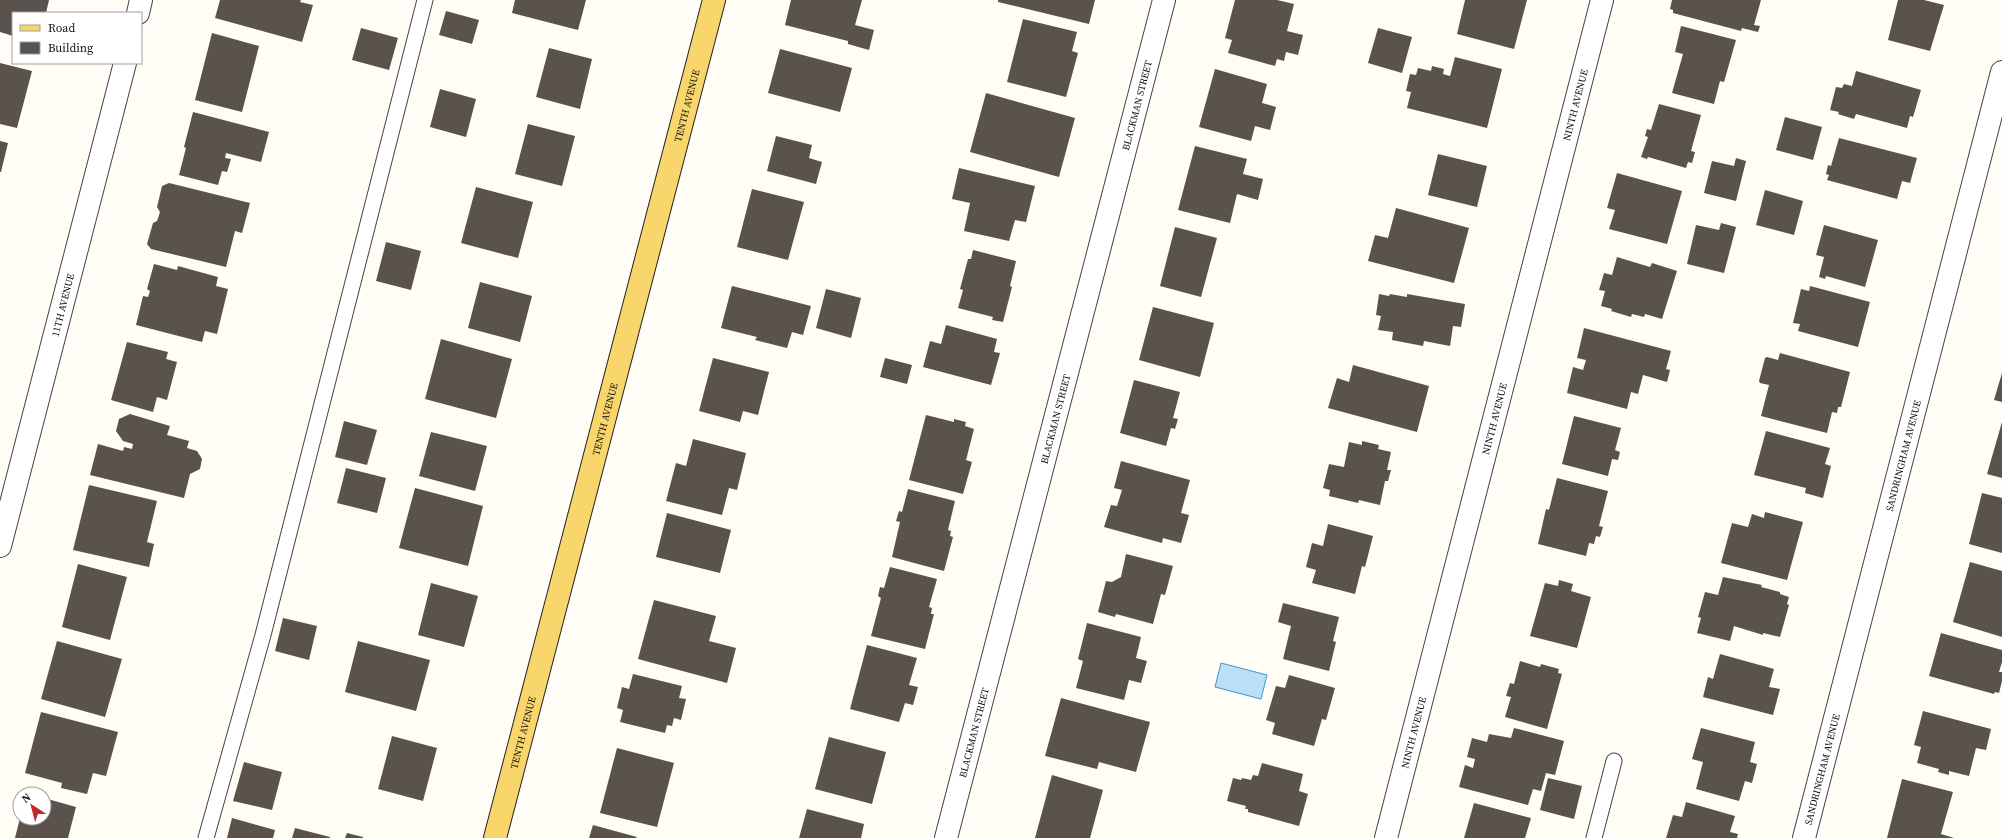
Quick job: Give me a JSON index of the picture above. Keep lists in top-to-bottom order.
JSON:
{
  "streets": {
    "main road": ["TENTH AVENUE"],
    "street": [
      "BLACKMAN STREET",
      "NINTH AVENUE",
      "11TH AVENUE",
      "SANDRINGHAM AVENUE"
    ]
  },
  "legend": ["Road", "Building"],
  "north": "top left"
}
